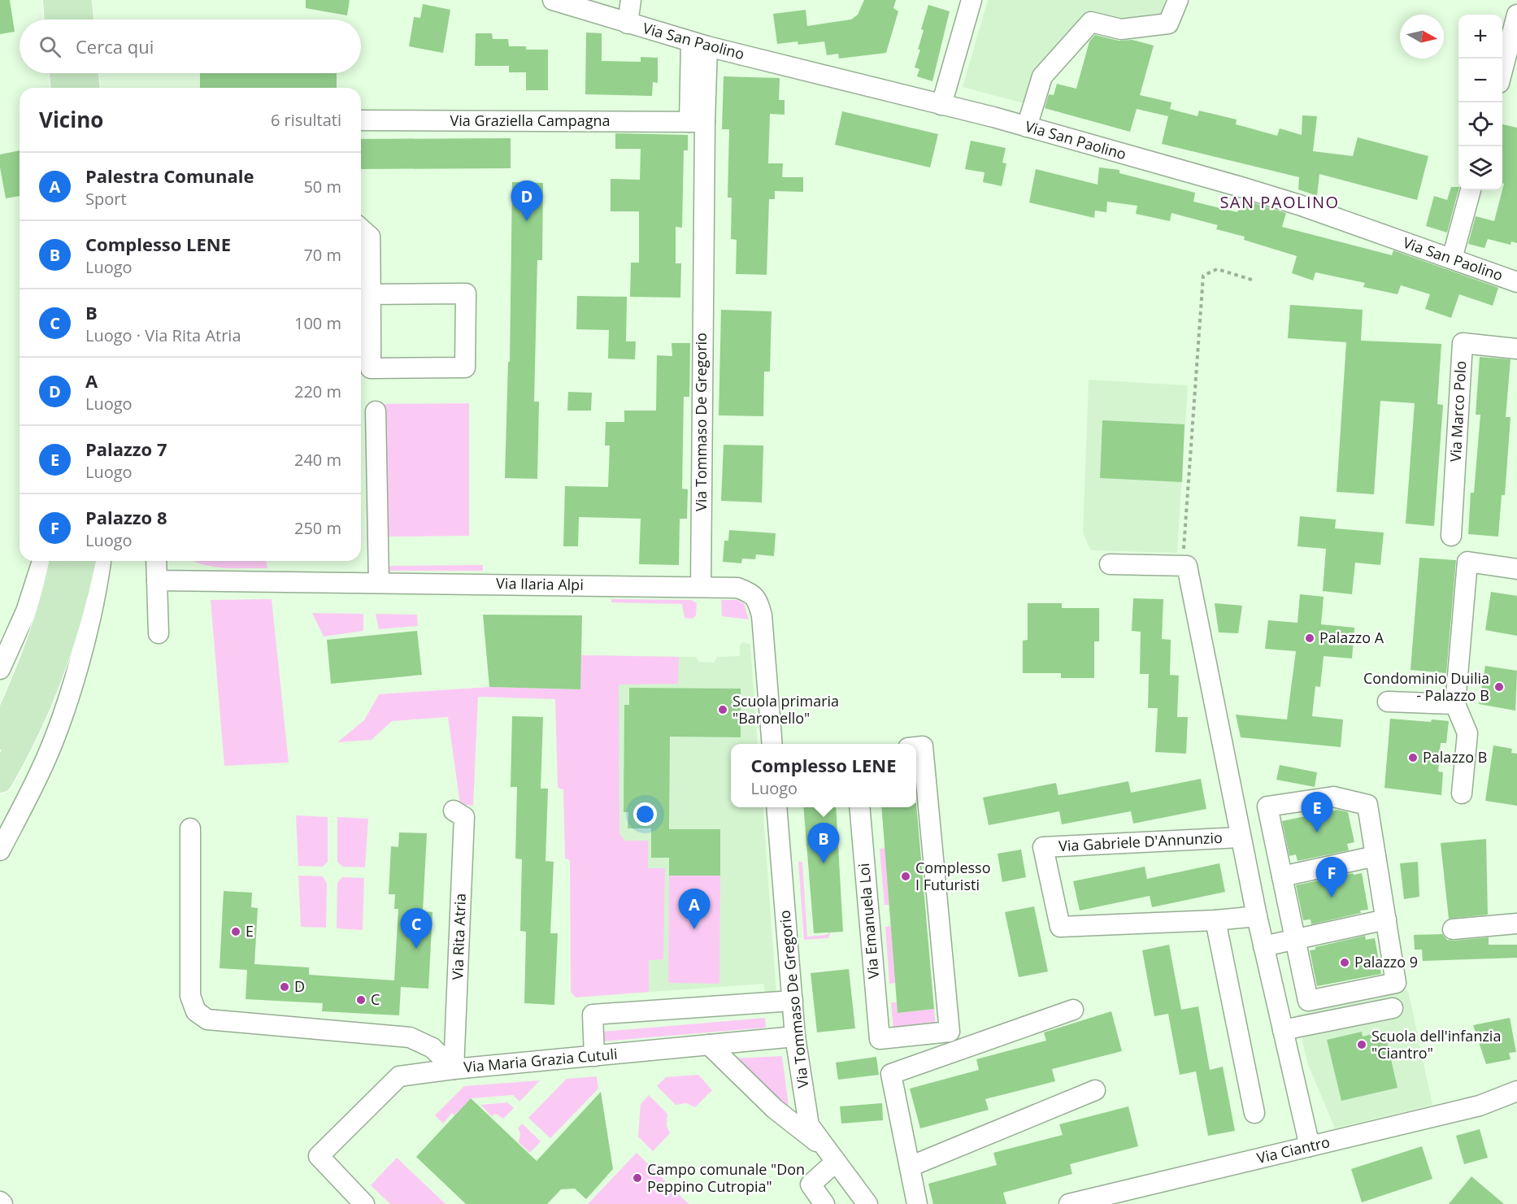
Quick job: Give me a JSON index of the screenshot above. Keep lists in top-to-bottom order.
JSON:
{
  "streets": {
    "street": [
      "Via San Paolino",
      "Via Graziella Campagna",
      "Via Marco Polo",
      "Via Tommaso De Gregorio",
      "Via Ilaria Alpi",
      "Via Gabriele D'Annunzio",
      "Via Emanuela Loi",
      "Via Rita Atria",
      "Via Maria Grazia Cutuli",
      "Via Ciantro"
    ]
  },
  "crossings": [
    ["Via San Paolino", "Via Tommaso De Gregorio"],
    ["Via Graziella Campagna", "Via Tommaso De Gregorio"],
    ["Via Tommaso De Gregorio", "Via Ilaria Alpi"],
    ["Via Tommaso De Gregorio", "Via Maria Grazia Cutuli"],
    ["Via Gabriele D'Annunzio", "Via Ciantro"],
    ["Via Rita Atria", "Via Maria Grazia Cutuli"]
  ],
  "districts": ["SAN PAOLINO"],
  "places": [
    "Palazzo A",
    "Condominio Duilia - Palazzo B",
    "Scuola primaria \"Baronello\"",
    "Palazzo B",
    "Complesso I Futuristi",
    "E",
    "Palazzo 9",
    "D",
    "C",
    "Scuola dell'infanzia \"Ciantro\"",
    "Campo comunale \"Don Peppino Cutropia\""
  ],
  "north": "right",
  "page": {
    "map_buttons": ["+", "−"],
    "search": "Cerca qui",
    "heading": ["Vicino", "6 risultati"],
    "list": [
      {
        "mark": "A",
        "name": "Palestra Comunale",
        "note": "Sport",
        "value": "50 m"
      },
      {
        "mark": "B",
        "name": "Complesso LENE",
        "note": "Luogo",
        "value": "70 m"
      },
      {
        "mark": "C",
        "name": "B",
        "note": "Luogo · Via Rita Atria",
        "value": "100 m"
      },
      {
        "mark": "D",
        "name": "A",
        "note": "Luogo",
        "value": "220 m"
      },
      {
        "mark": "E",
        "name": "Palazzo 7",
        "note": "Luogo",
        "value": "240 m"
      },
      {
        "mark": "F",
        "name": "Palazzo 8",
        "note": "Luogo",
        "value": "250 m"
      }
    ],
    "pins": [
      "D",
      "E",
      "B",
      "F",
      "A",
      "C"
    ],
    "popup": ["Complesso LENE", "Luogo"]
  }
}
